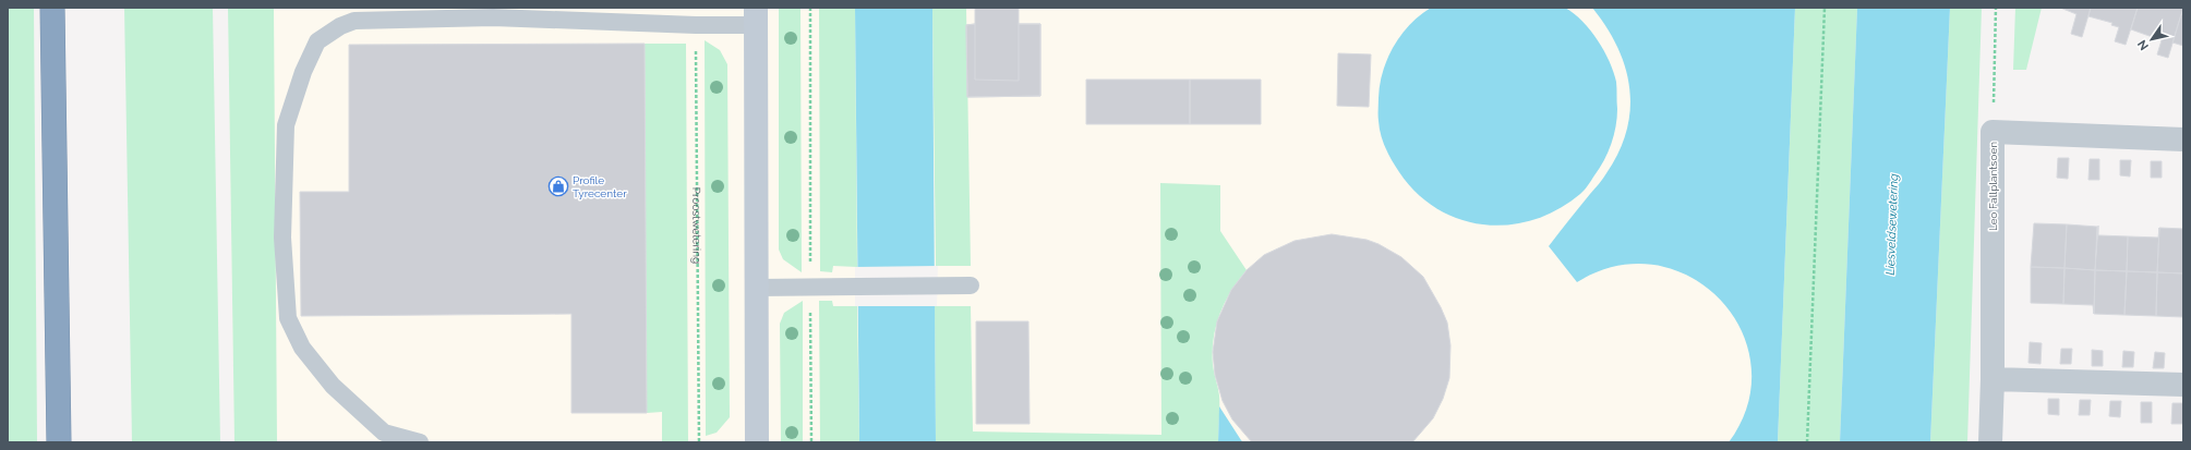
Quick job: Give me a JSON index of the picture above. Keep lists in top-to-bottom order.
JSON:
{
  "streets": {
    "street": ["Leo Fallplantsoen"],
    "path": ["Proostwetering"]
  },
  "water": ["Liesveldsewetering"],
  "places": {
    "shop": ["Profile Tyrecenter"]
  },
  "north": "bottom left"
}
